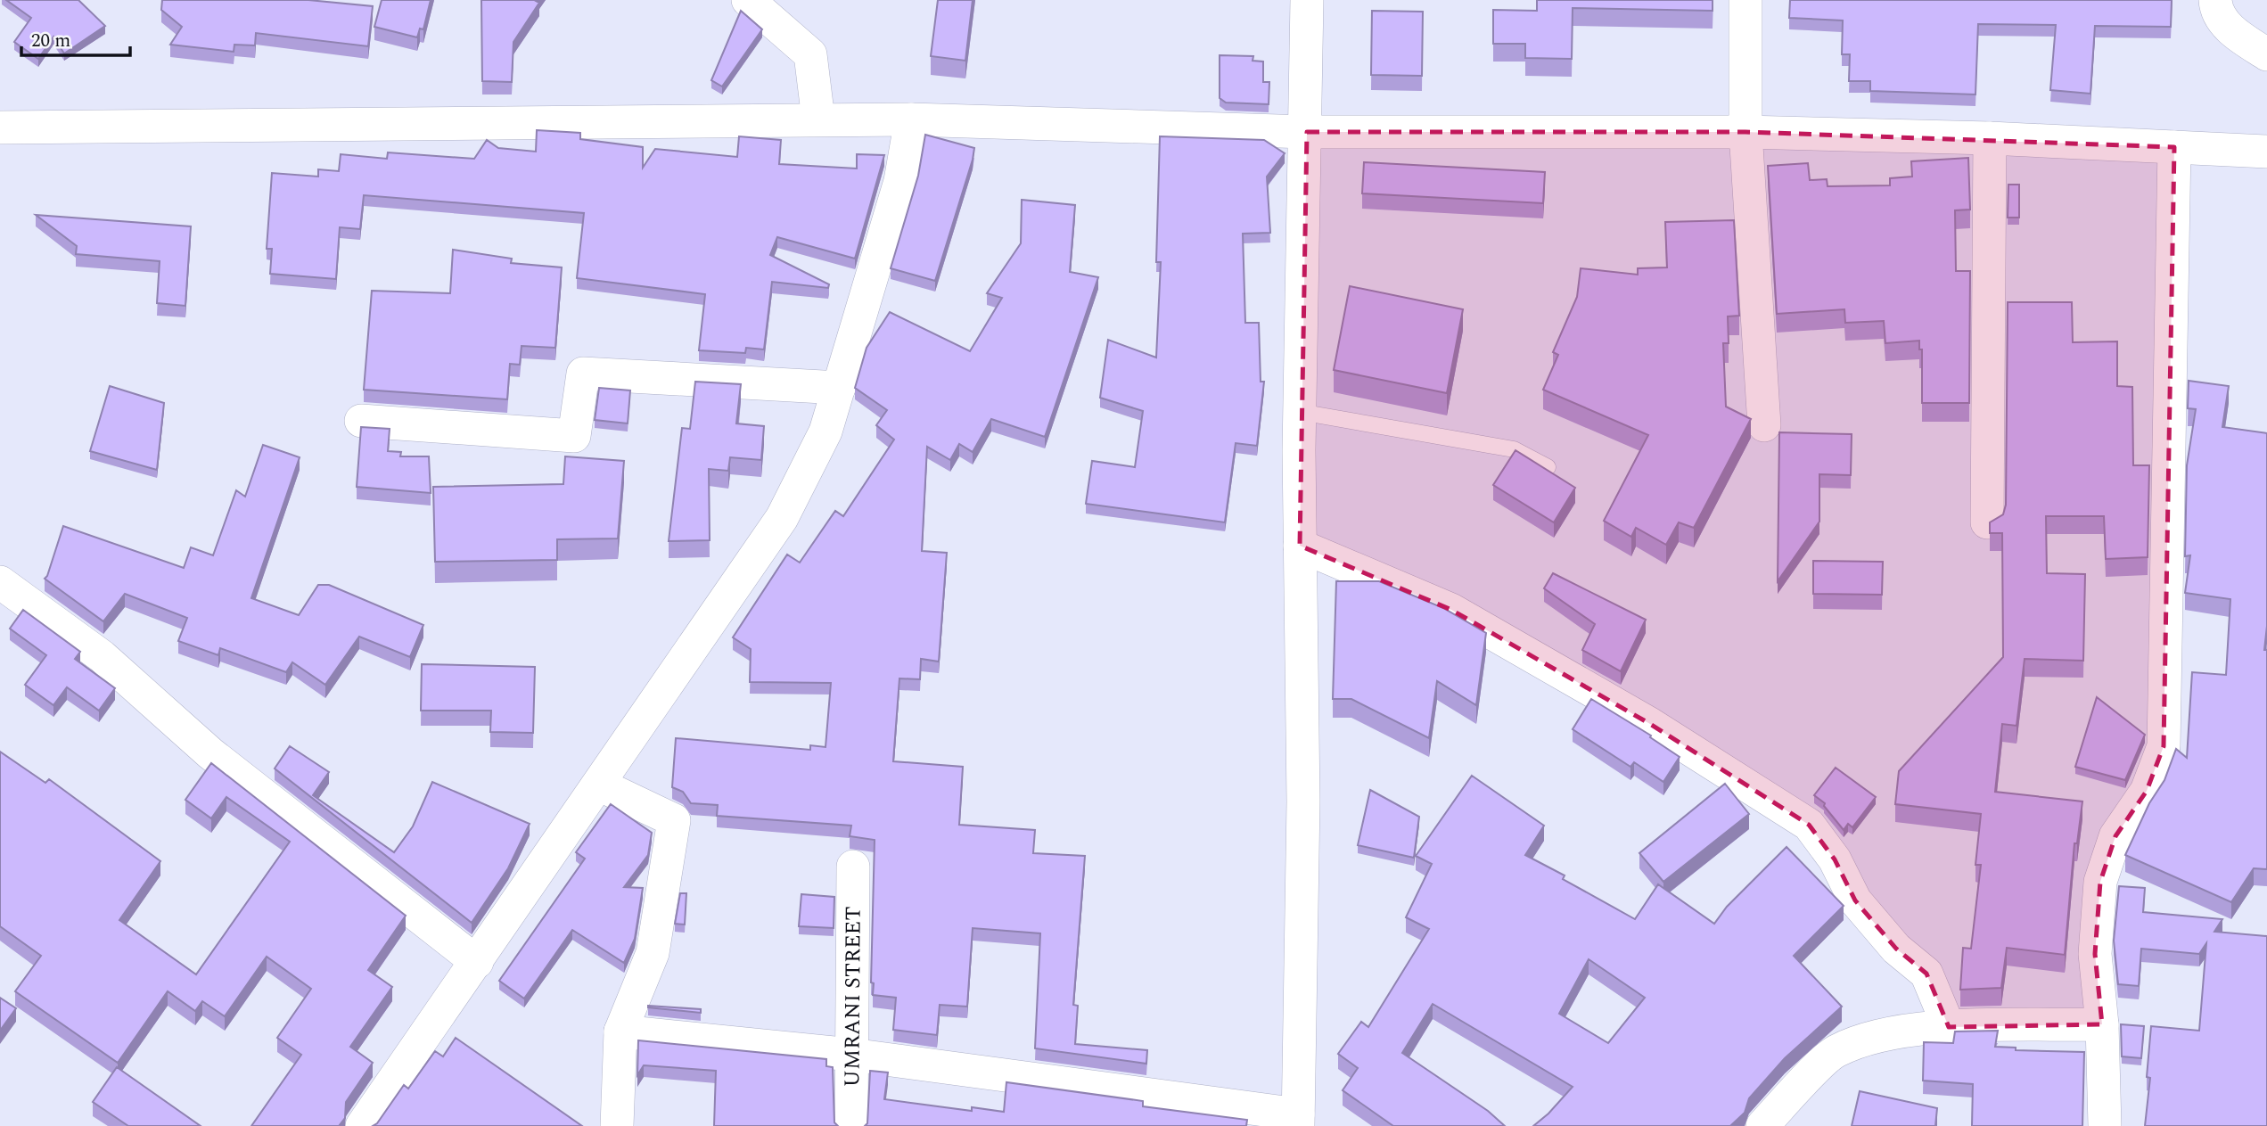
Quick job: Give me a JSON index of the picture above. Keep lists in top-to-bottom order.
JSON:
{
  "streets": {
    "street": ["UMRANI STREET"]
  },
  "scale_bar": "20 m"
}
